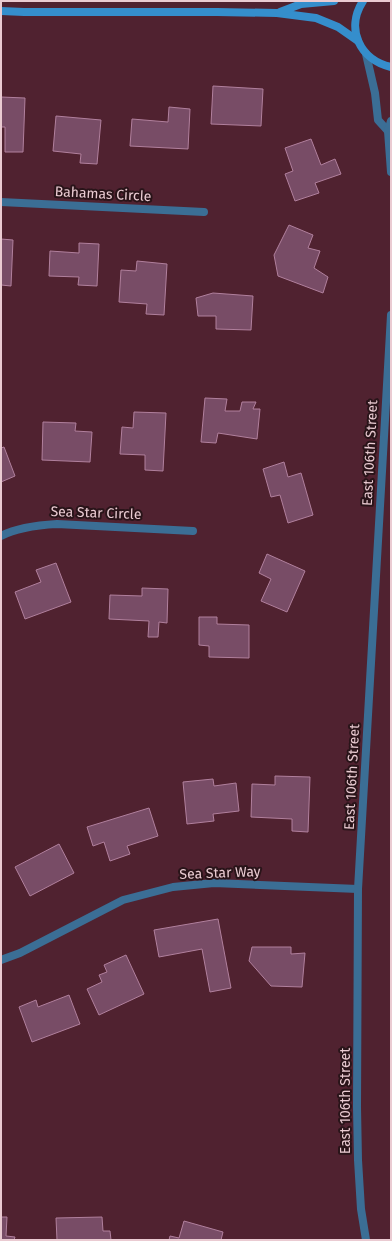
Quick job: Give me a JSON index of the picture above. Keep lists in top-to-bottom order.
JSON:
{
  "streets": {
    "street": [
      "Bahamas Circle",
      "East 106th Street",
      "Sea Star Circle",
      "Sea Star Way"
    ]
  },
  "crossings": [
    ["East 106th Street", "Sea Star Way"]
  ]
}
